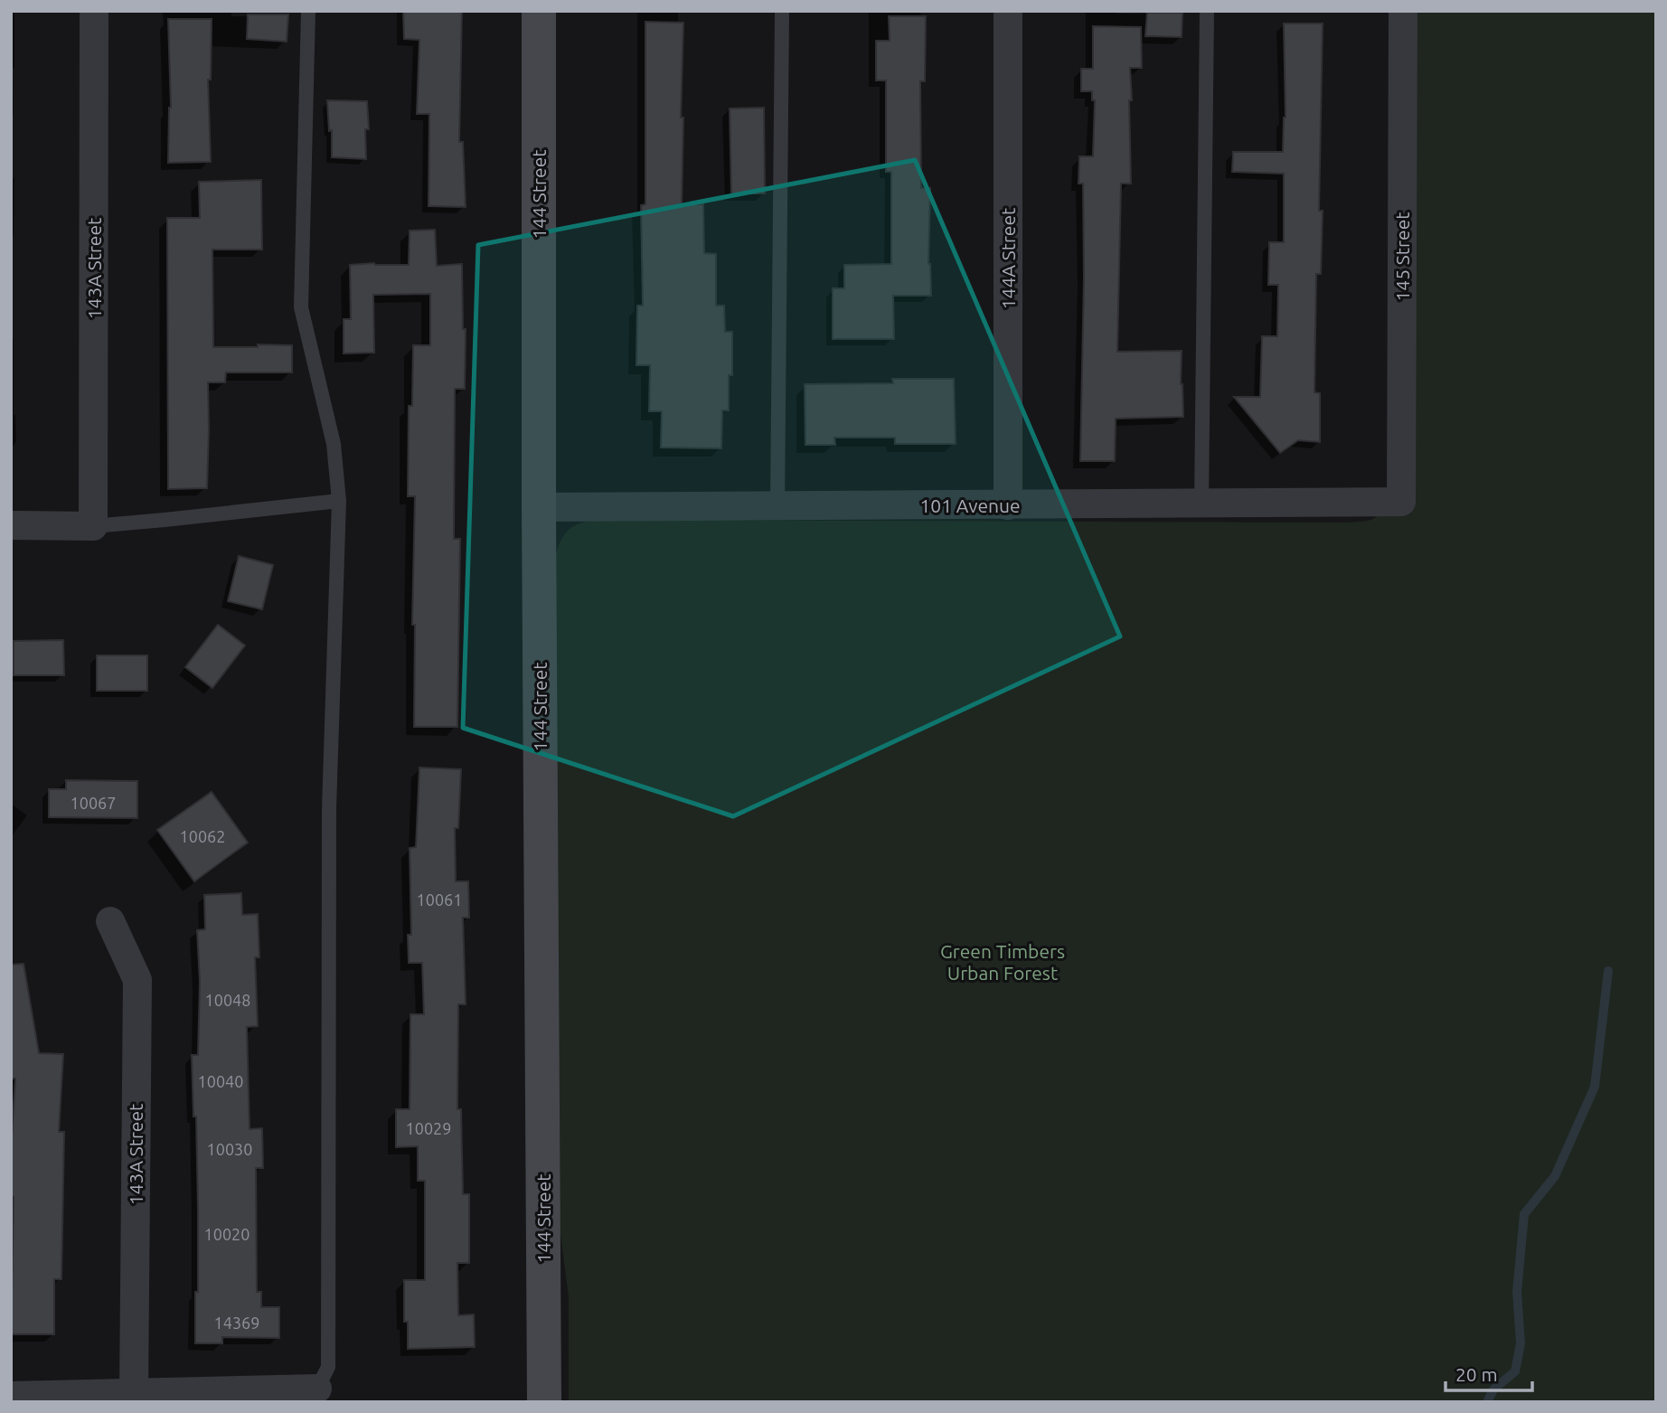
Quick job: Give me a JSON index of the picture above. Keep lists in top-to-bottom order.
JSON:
{
  "streets": {
    "main road": ["144 Street"],
    "street": [
      "145 Street",
      "144A Street",
      "143A Street",
      "101 Avenue"
    ]
  },
  "crossings": [
    ["144 Street", "101 Avenue"],
    ["145 Street", "101 Avenue"],
    ["144A Street", "101 Avenue"]
  ],
  "parks": ["Green Timbers Urban Forest"],
  "house_numbers": [
    "10067",
    "10062",
    "10061",
    "10048",
    "10040",
    "10029",
    "10030",
    "10020",
    "14369"
  ],
  "scale_bar": "20 m"
}
